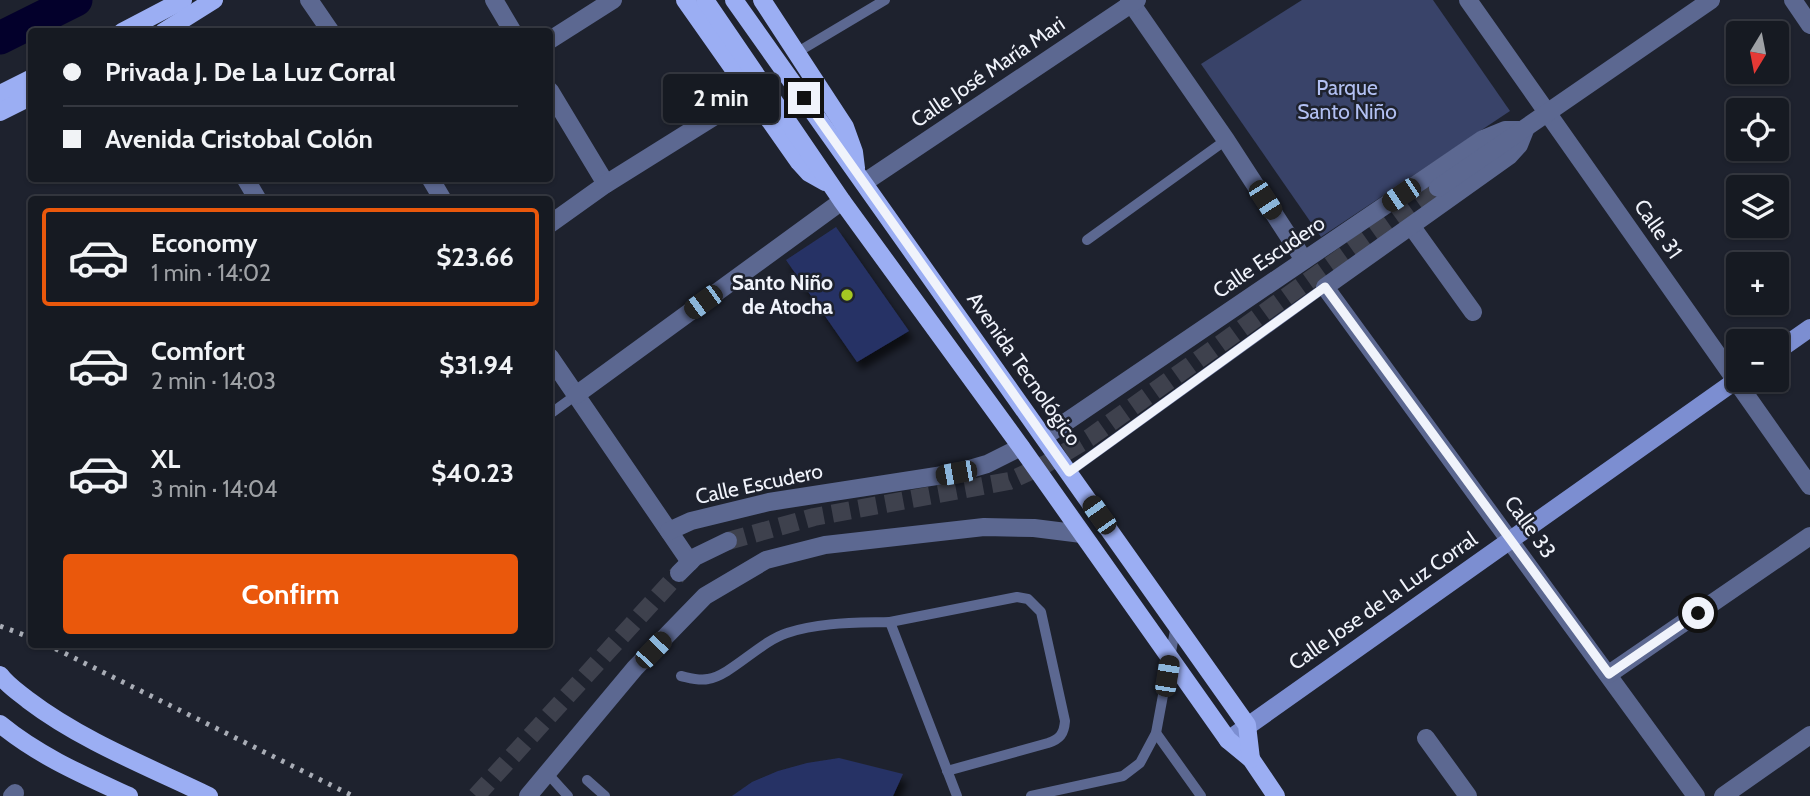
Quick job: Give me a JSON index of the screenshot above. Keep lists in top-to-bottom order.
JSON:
{
  "streets": {
    "main road": ["Avenida Tecnológico", "Calle Jose de la Luz Corral"],
    "street": [
      "Calle José María Mari",
      "Calle 31",
      "Calle Escudero",
      "Calle 33"
    ]
  },
  "crossings": [
    ["Calle José María Mari", "Avenida Tecnológico"],
    ["Calle 31", "Calle Escudero"],
    ["Calle Escudero", "Avenida Tecnológico"],
    ["Avenida Tecnológico", "Calle Jose de la Luz Corral"],
    ["Calle 33", "Calle Jose de la Luz Corral"]
  ],
  "parks": ["Parque Santo Niño"],
  "places": ["Santo Niño de Atocha"],
  "north": "bottom",
  "page": {
    "map_buttons": ["+", "−"],
    "banner": ["Privada J. De La Luz Corral", "Avenida Cristobal Colón"],
    "bubble": "2 min",
    "list": [
      {
        "name": "Economy",
        "note": "1 min · 14:02",
        "value": "$23.66"
      },
      {
        "name": "Comfort",
        "note": "2 min · 14:03",
        "value": "$31.94"
      },
      {
        "name": "XL",
        "note": "3 min · 14:04",
        "value": "$40.23"
      }
    ],
    "buttons": "Confirm"
  }
}
